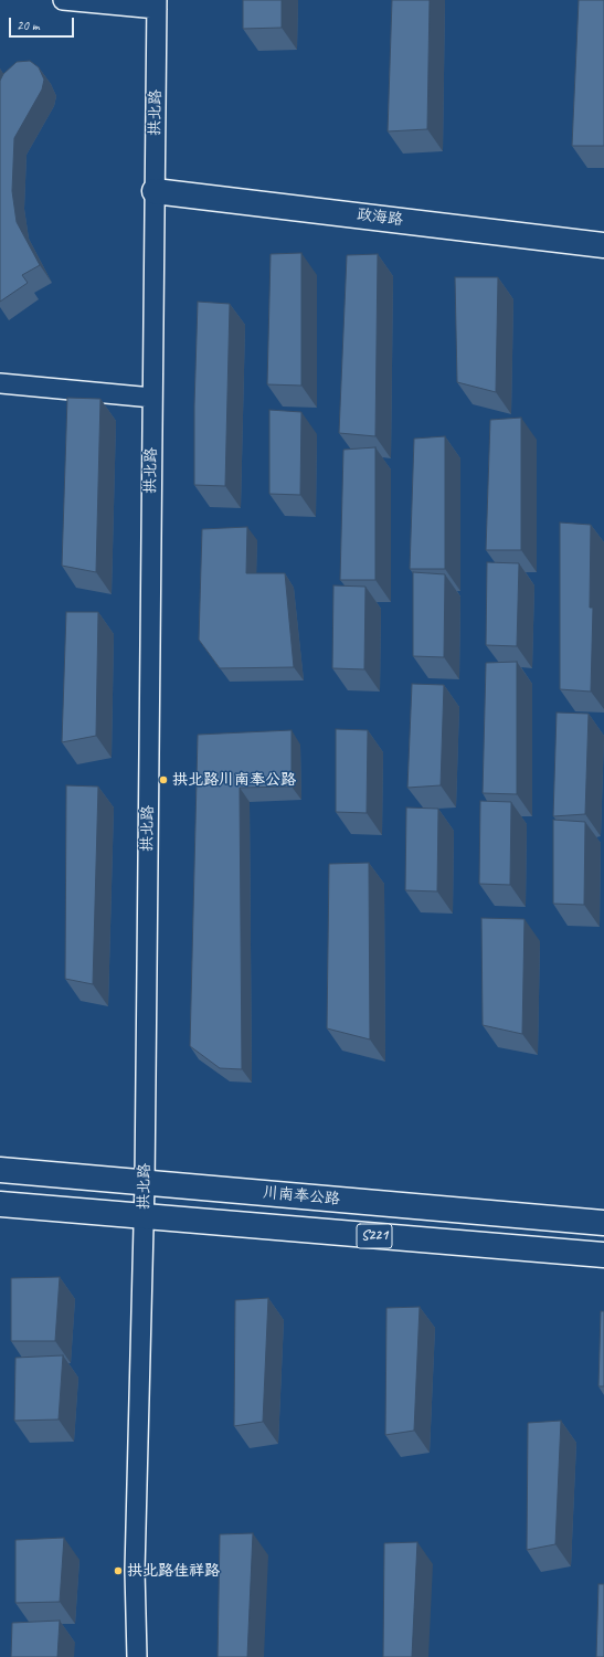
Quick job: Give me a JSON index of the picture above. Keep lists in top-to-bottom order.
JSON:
{
  "streets": {
    "main road": ["政海路", "川南奉公路", "S221"],
    "street": ["拱北路"]
  },
  "crossings": [
    ["拱北路", "政海路"],
    ["拱北路", "川南奉公路"],
    ["拱北路", "S221"]
  ],
  "places": ["拱北路川南奉公路", "拱北路佳祥路"],
  "scale_bar": "20 m"
}
